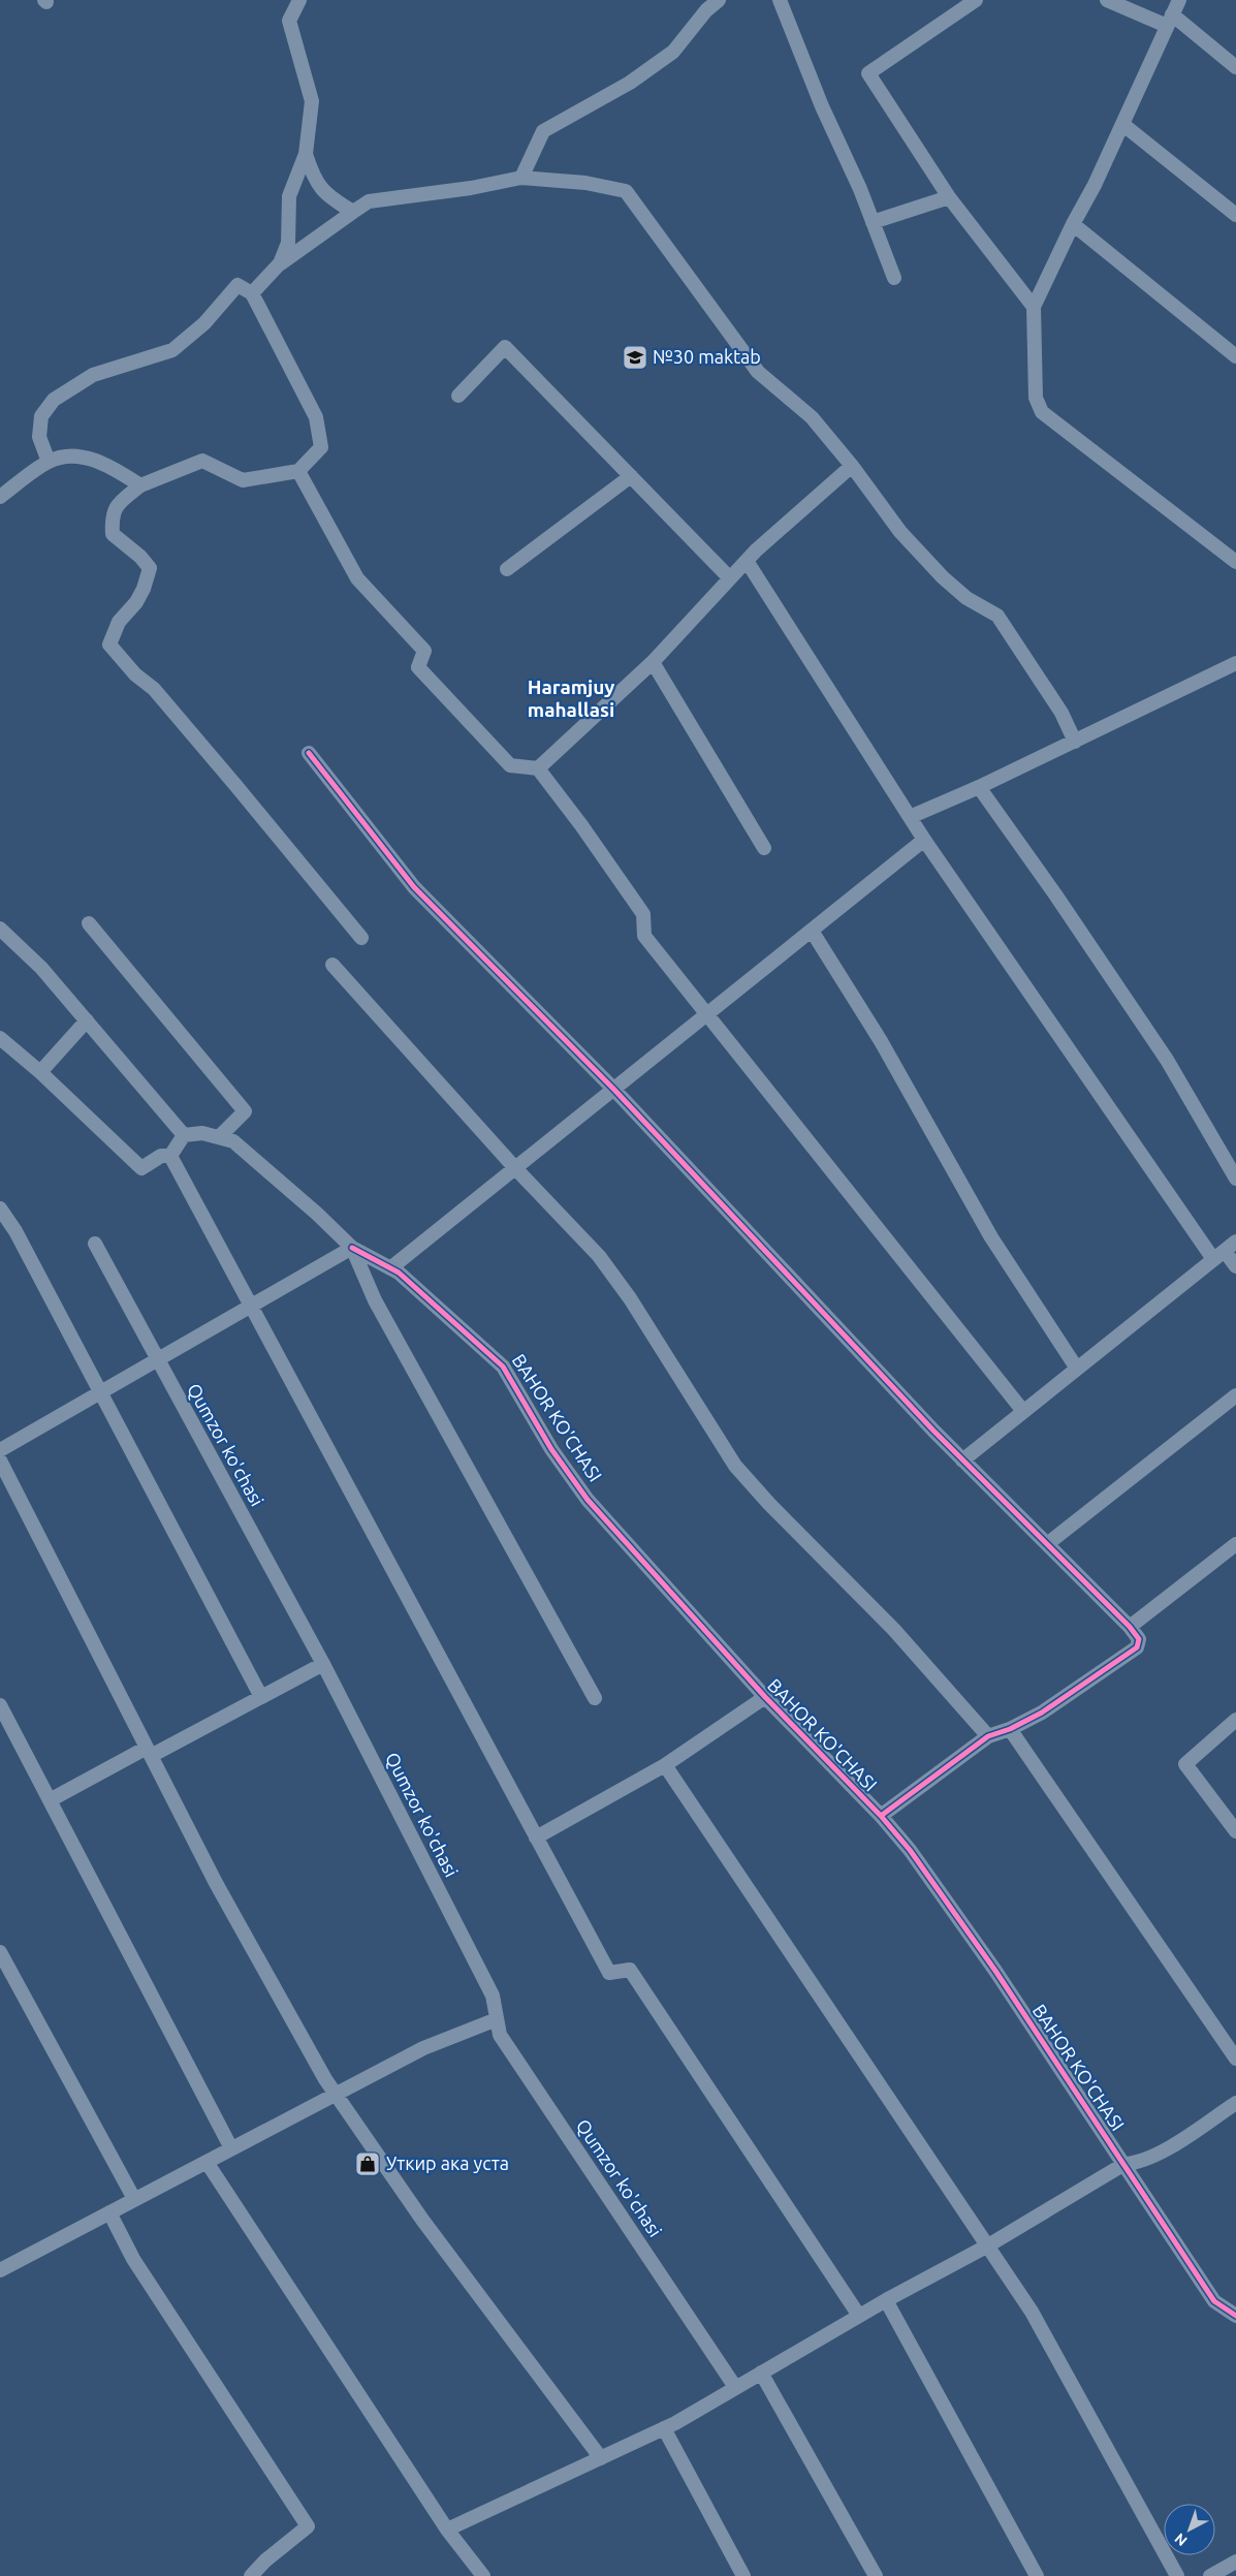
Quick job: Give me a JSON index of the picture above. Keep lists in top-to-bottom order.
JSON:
{
  "streets": {
    "street": ["BAHOR KO'CHASI", "Qumzor ko'chasi"]
  },
  "districts": ["Haramjuy mahallasi"],
  "places": {
    "school or university": ["№30 maktab"],
    "shop": ["Уткир ака уста"]
  },
  "north": "bottom left"
}
